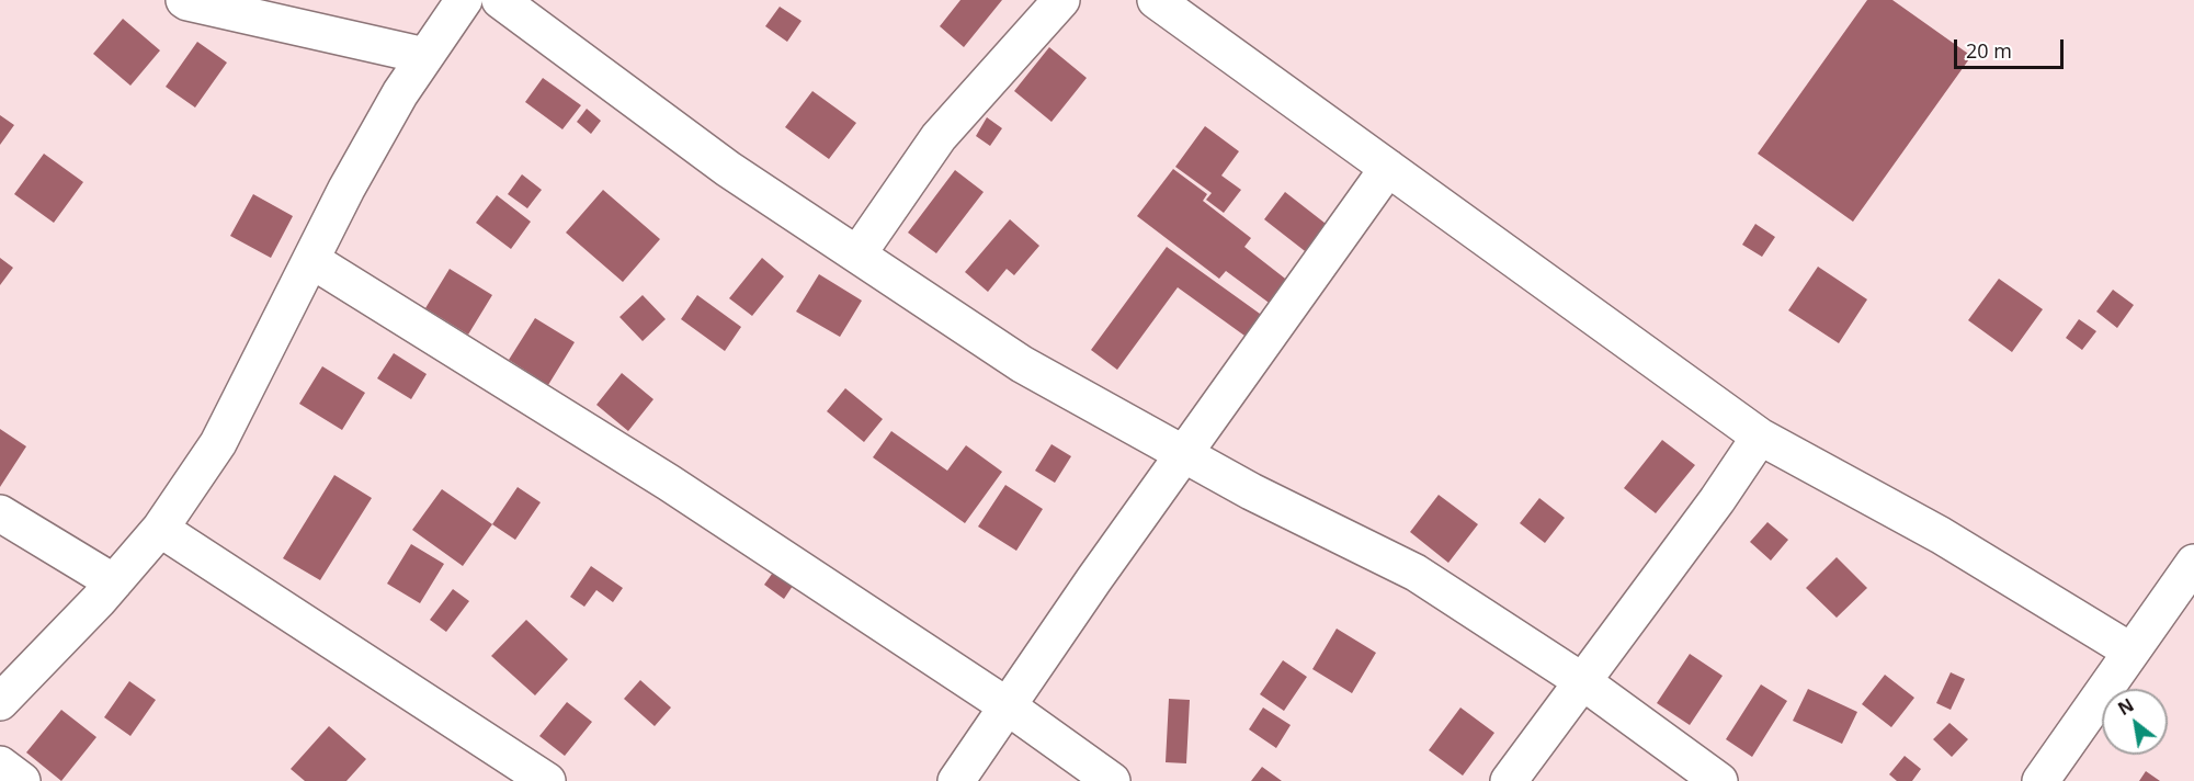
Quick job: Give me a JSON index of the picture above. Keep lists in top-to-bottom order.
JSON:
{
  "scale_bar": "20 m",
  "north": "top left"
}
